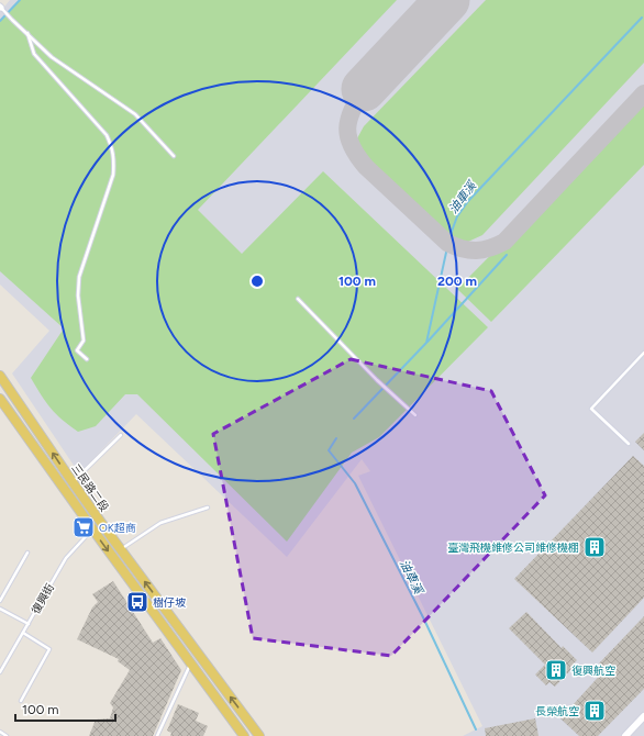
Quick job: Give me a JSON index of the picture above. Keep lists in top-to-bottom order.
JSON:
{
  "streets": {
    "main road": ["三民路二段"],
    "lane": ["復興街"]
  },
  "crossings": [
    ["三民路二段", "復興街"]
  ],
  "water": ["油車溪"],
  "places": {
    "supermarket": ["OK超商"],
    "building": ["臺灣飛機維修公司維修機棚", "復興航空", "長榮航空"],
    "bus stop": ["樹仔坡"]
  },
  "scale_bar": "100 m",
  "rings": ["100 m", "200 m"]
}
